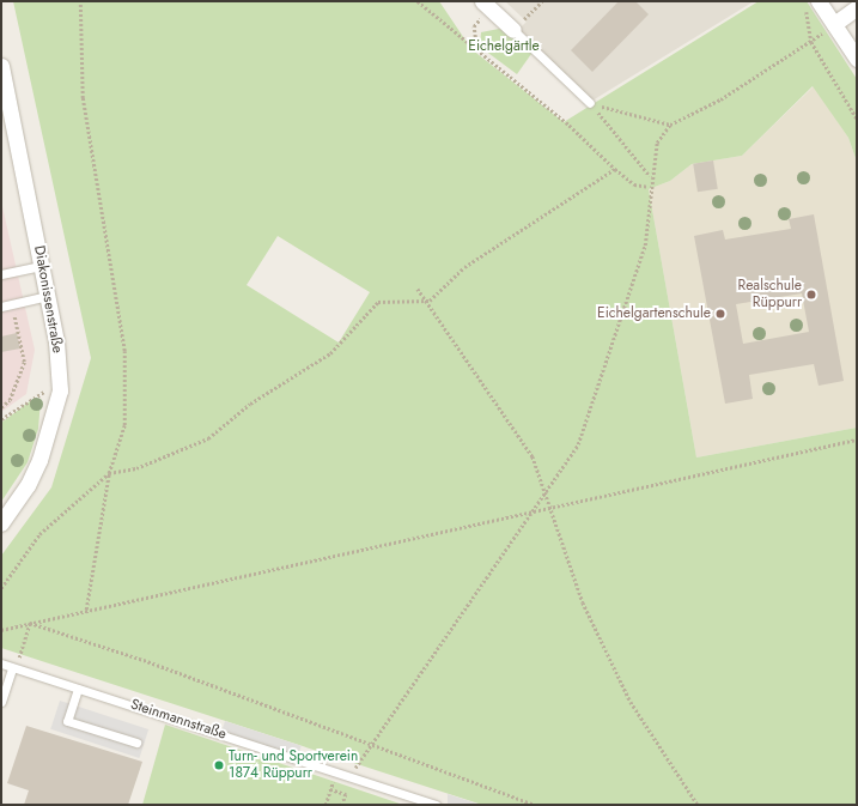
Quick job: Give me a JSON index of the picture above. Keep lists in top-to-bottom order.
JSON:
{
  "streets": {
    "street": ["Diakonissenstraße"],
    "lane": ["Steinmannstraße"]
  },
  "parks": ["Eichelgärtle"],
  "places": ["Realschule Rüppurr", "Eichelgartenschule", "Turn- und Sportverein 1874 Rüppurr"]
}
